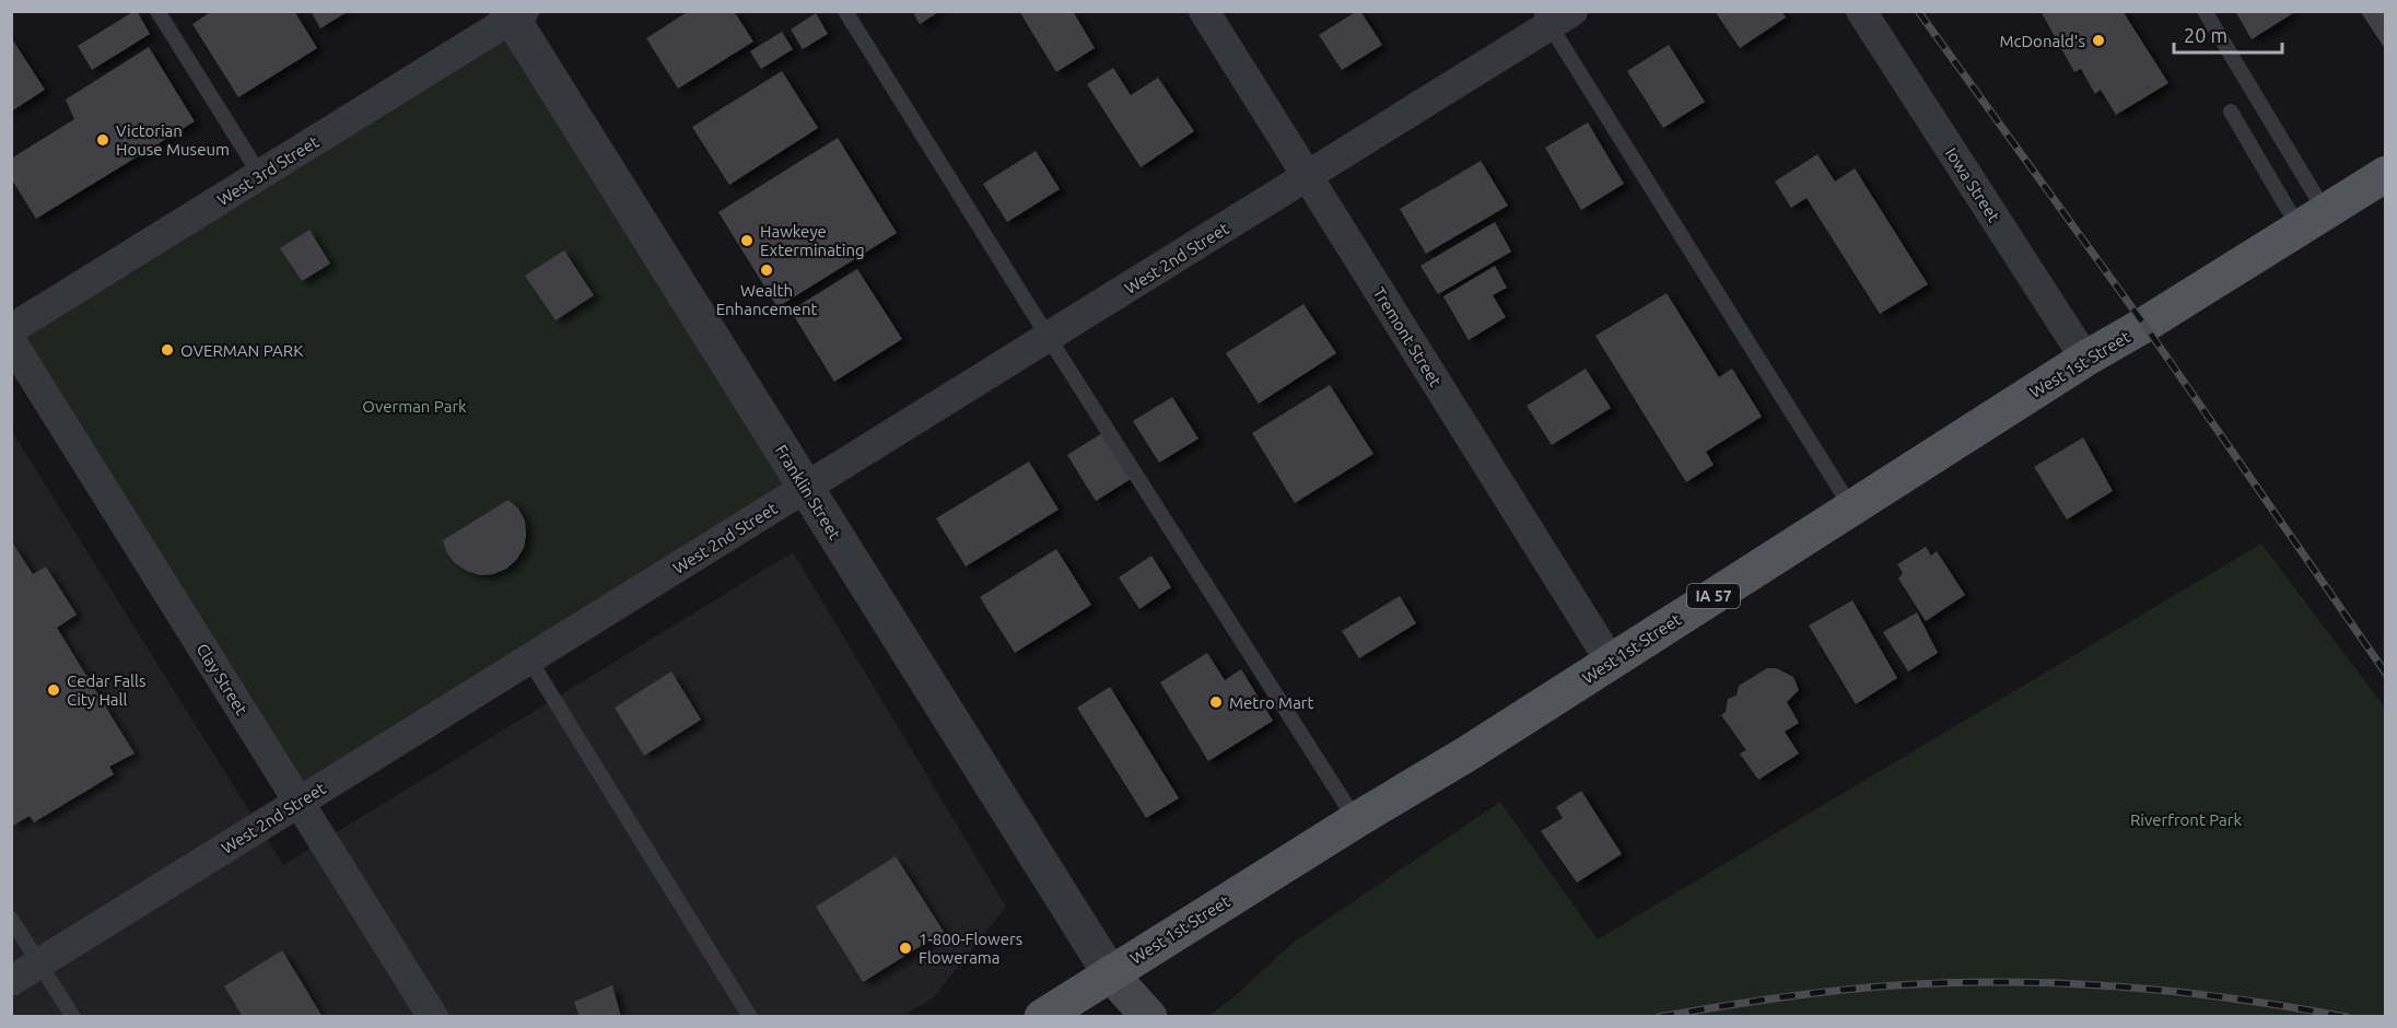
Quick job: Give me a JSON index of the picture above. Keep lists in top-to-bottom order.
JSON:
{
  "streets": {
    "main road": ["West 1st Street", "IA 57"],
    "street": [
      "West 3rd Street",
      "Iowa Street",
      "West 2nd Street",
      "Tremont Street",
      "Franklin Street",
      "Clay Street"
    ]
  },
  "crossings": [
    ["West 3rd Street", "Franklin Street"],
    ["Iowa Street", "West 1st Street"],
    ["West 2nd Street", "Tremont Street"],
    ["West 2nd Street", "Franklin Street"],
    ["West 2nd Street", "Clay Street"],
    ["Tremont Street", "West 1st Street"],
    ["West 1st Street", "Franklin Street"]
  ],
  "parks": ["Overman Park", "Riverfront Park"],
  "places": [
    "McDonald's",
    "Victorian House Museum",
    "Hawkeye Exterminating",
    "Wealth Enhancement",
    "OVERMAN PARK",
    "Cedar Falls City Hall",
    "Metro Mart",
    "1-800-Flowers Flowerama"
  ],
  "scale_bar": "20 m"
}
